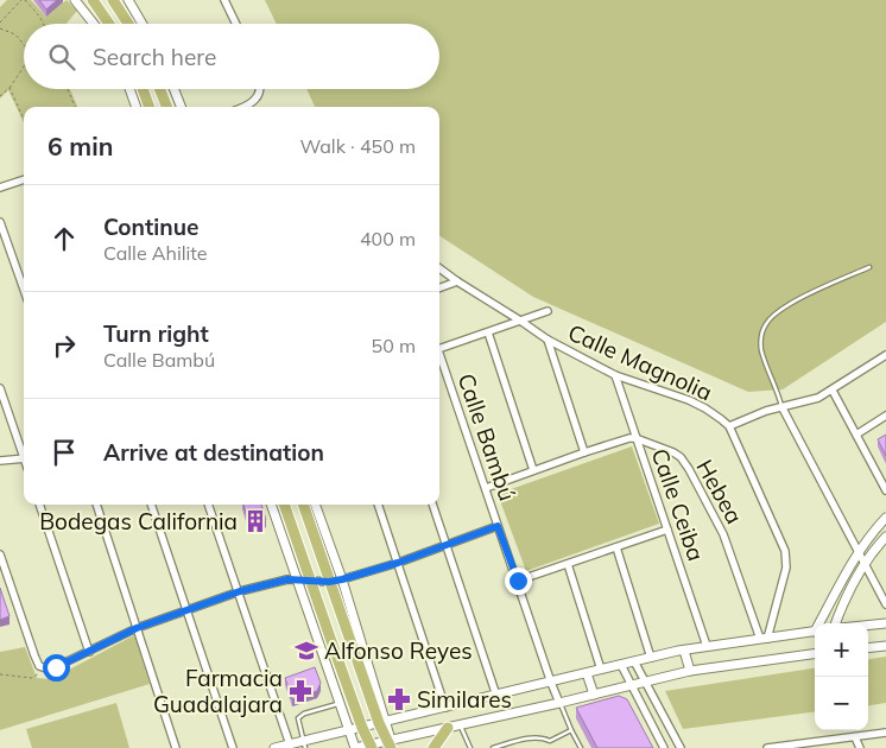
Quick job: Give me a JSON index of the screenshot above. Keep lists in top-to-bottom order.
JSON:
{
  "streets": {
    "street": [
      "Calle Magnolia",
      "Calle Bambú",
      "Hebea",
      "Calle Ceiba"
    ]
  },
  "crossings": [
    ["Calle Magnolia", "Hebea"],
    ["Calle Magnolia", "Calle Ceiba"],
    ["Hebea", "Calle Ceiba"]
  ],
  "places": {
    "building": ["Bodegas California"],
    "school or university": ["Alfonso Reyes"],
    "pharmacy": ["Farmacia Guadalajara", "Similares"]
  },
  "page": {
    "search": "Search here",
    "heading": ["6 min", "Walk · 450 m"],
    "list": [
      ["Continue", "Calle Ahilite", "400 m"],
      ["Turn right", "Calle Bambú", "50 m"],
      "Arrive at destination"
    ],
    "map_buttons": ["+", "−"]
  }
}
